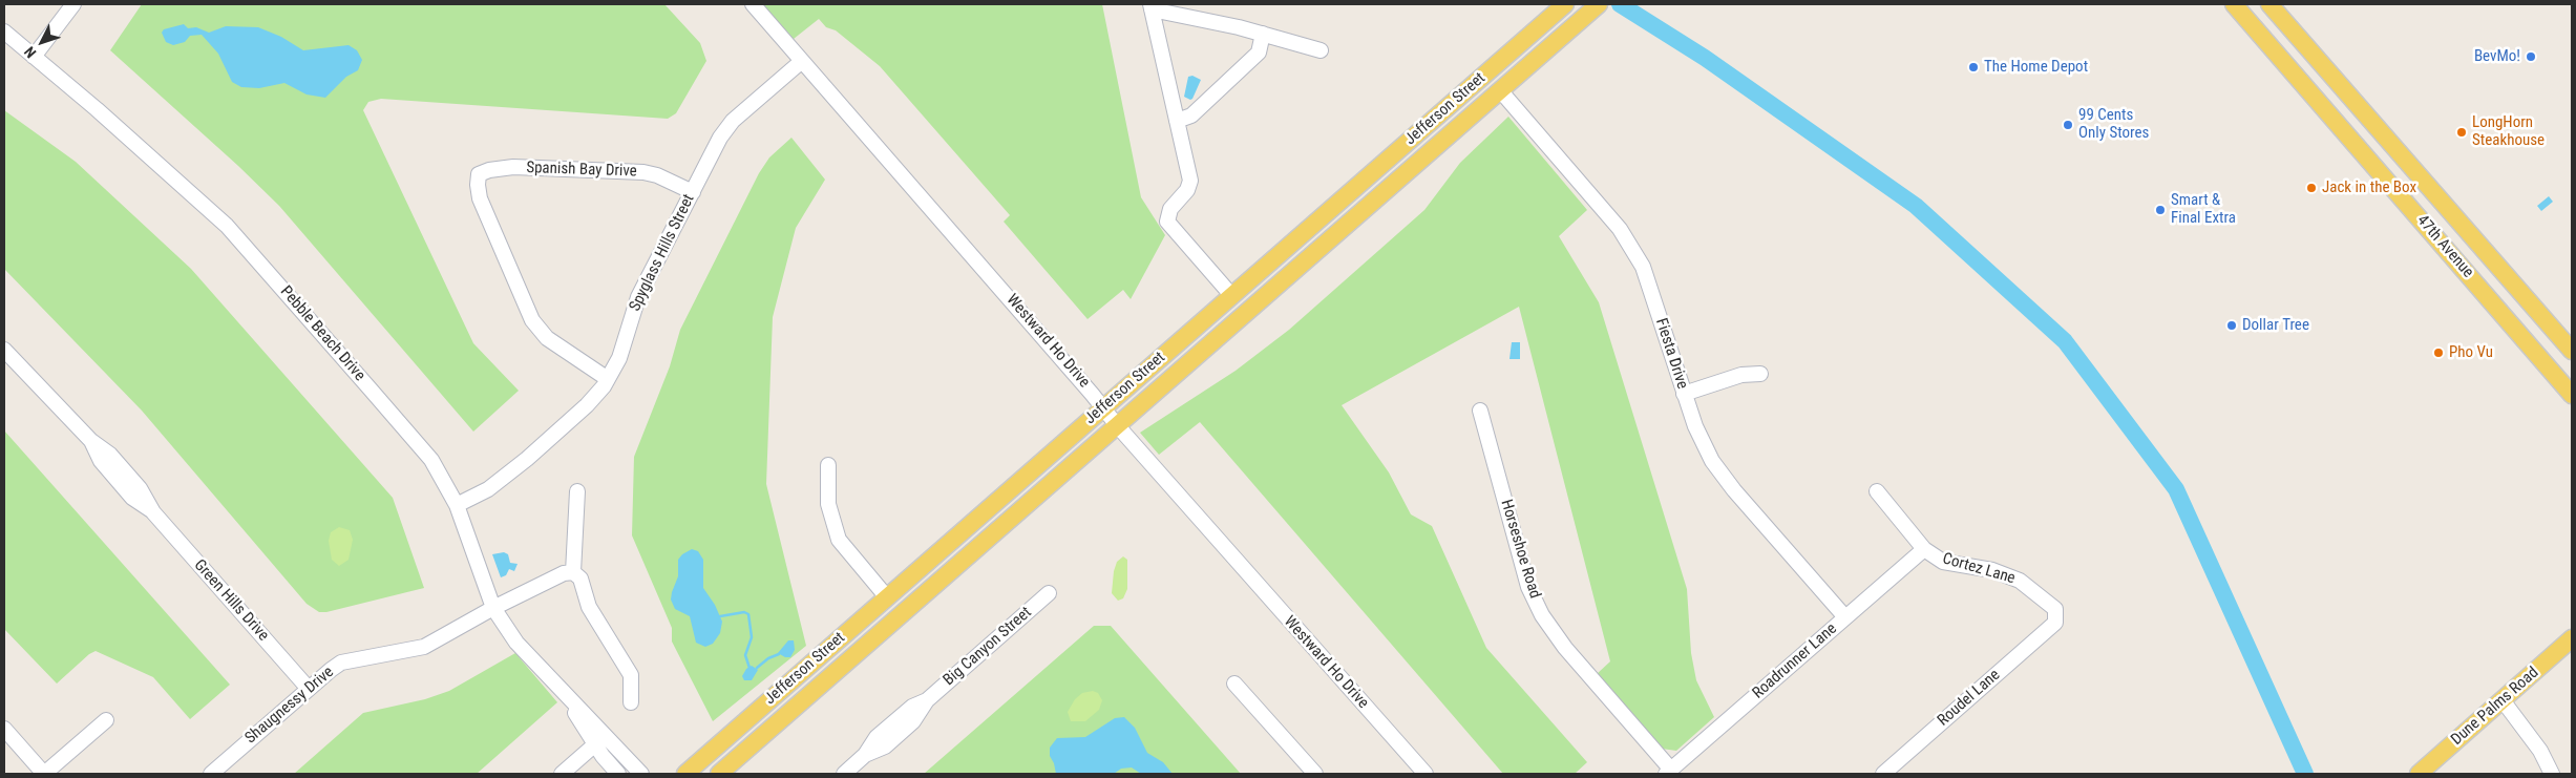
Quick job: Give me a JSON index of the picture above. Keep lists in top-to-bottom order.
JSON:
{
  "streets": {
    "main road": ["Jefferson Street", "47th Avenue", "Dune Palms Road"],
    "street": [
      "Spanish Bay Drive",
      "Spyglass Hills Street",
      "Pebble Beach Drive",
      "Westward Ho Drive",
      "Fiesta Drive",
      "Horseshoe Road",
      "Cortez Lane",
      "Green Hills Drive",
      "Big Canyon Street",
      "Roadrunner Lane",
      "Roudel Lane",
      "Shaugnessy Drive"
    ]
  },
  "crossings": [
    ["Jefferson Street", "Westward Ho Drive"],
    ["Jefferson Street", "Fiesta Drive"],
    ["Spanish Bay Drive", "Spyglass Hills Street"],
    ["Spyglass Hills Street", "Pebble Beach Drive"],
    ["Spyglass Hills Street", "Westward Ho Drive"],
    ["Pebble Beach Drive", "Shaugnessy Drive"],
    ["Fiesta Drive", "Roadrunner Lane"],
    ["Horseshoe Road", "Roadrunner Lane"],
    ["Cortez Lane", "Roadrunner Lane"],
    ["Cortez Lane", "Roudel Lane"],
    ["Green Hills Drive", "Shaugnessy Drive"]
  ],
  "places": [
    "BevMo!",
    "The Home Depot",
    "99 Cents Only Stores",
    "LongHorn Steakhouse",
    "Jack in the Box",
    "Smart & Final Extra",
    "Dollar Tree",
    "Pho Vu"
  ],
  "north": "bottom left"
}
